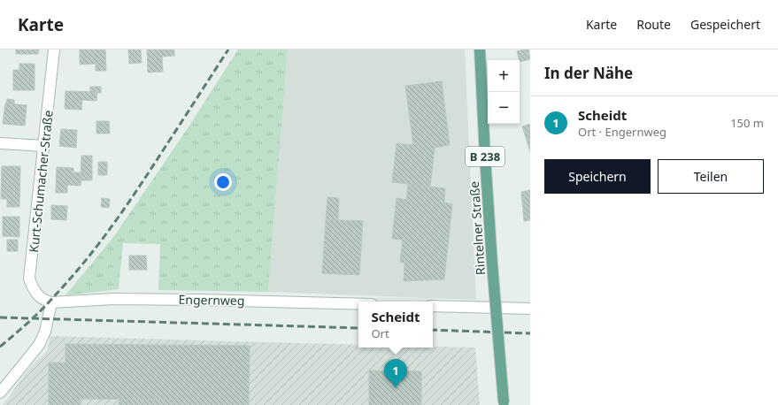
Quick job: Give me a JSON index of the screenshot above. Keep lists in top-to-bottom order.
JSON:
{
  "streets": {
    "main road": ["B 238", "Rintelner Straße"],
    "street": ["Kurt-Schumacher-Straße", "Engernweg"]
  },
  "crossings": [
    ["Kurt-Schumacher-Straße", "Engernweg"]
  ],
  "page": {
    "header": "Karte",
    "nav": ["Karte", "Route", "Gespeichert"],
    "heading": "In der Nähe",
    "map_buttons": ["+", "−"],
    "list": [
      {
        "mark": "1",
        "name": "Scheidt",
        "note": "Ort · Engernweg",
        "value": "150 m"
      }
    ],
    "buttons": ["Speichern", "Teilen"],
    "popup": ["Scheidt", "Ort"],
    "pins": "1"
  }
}
